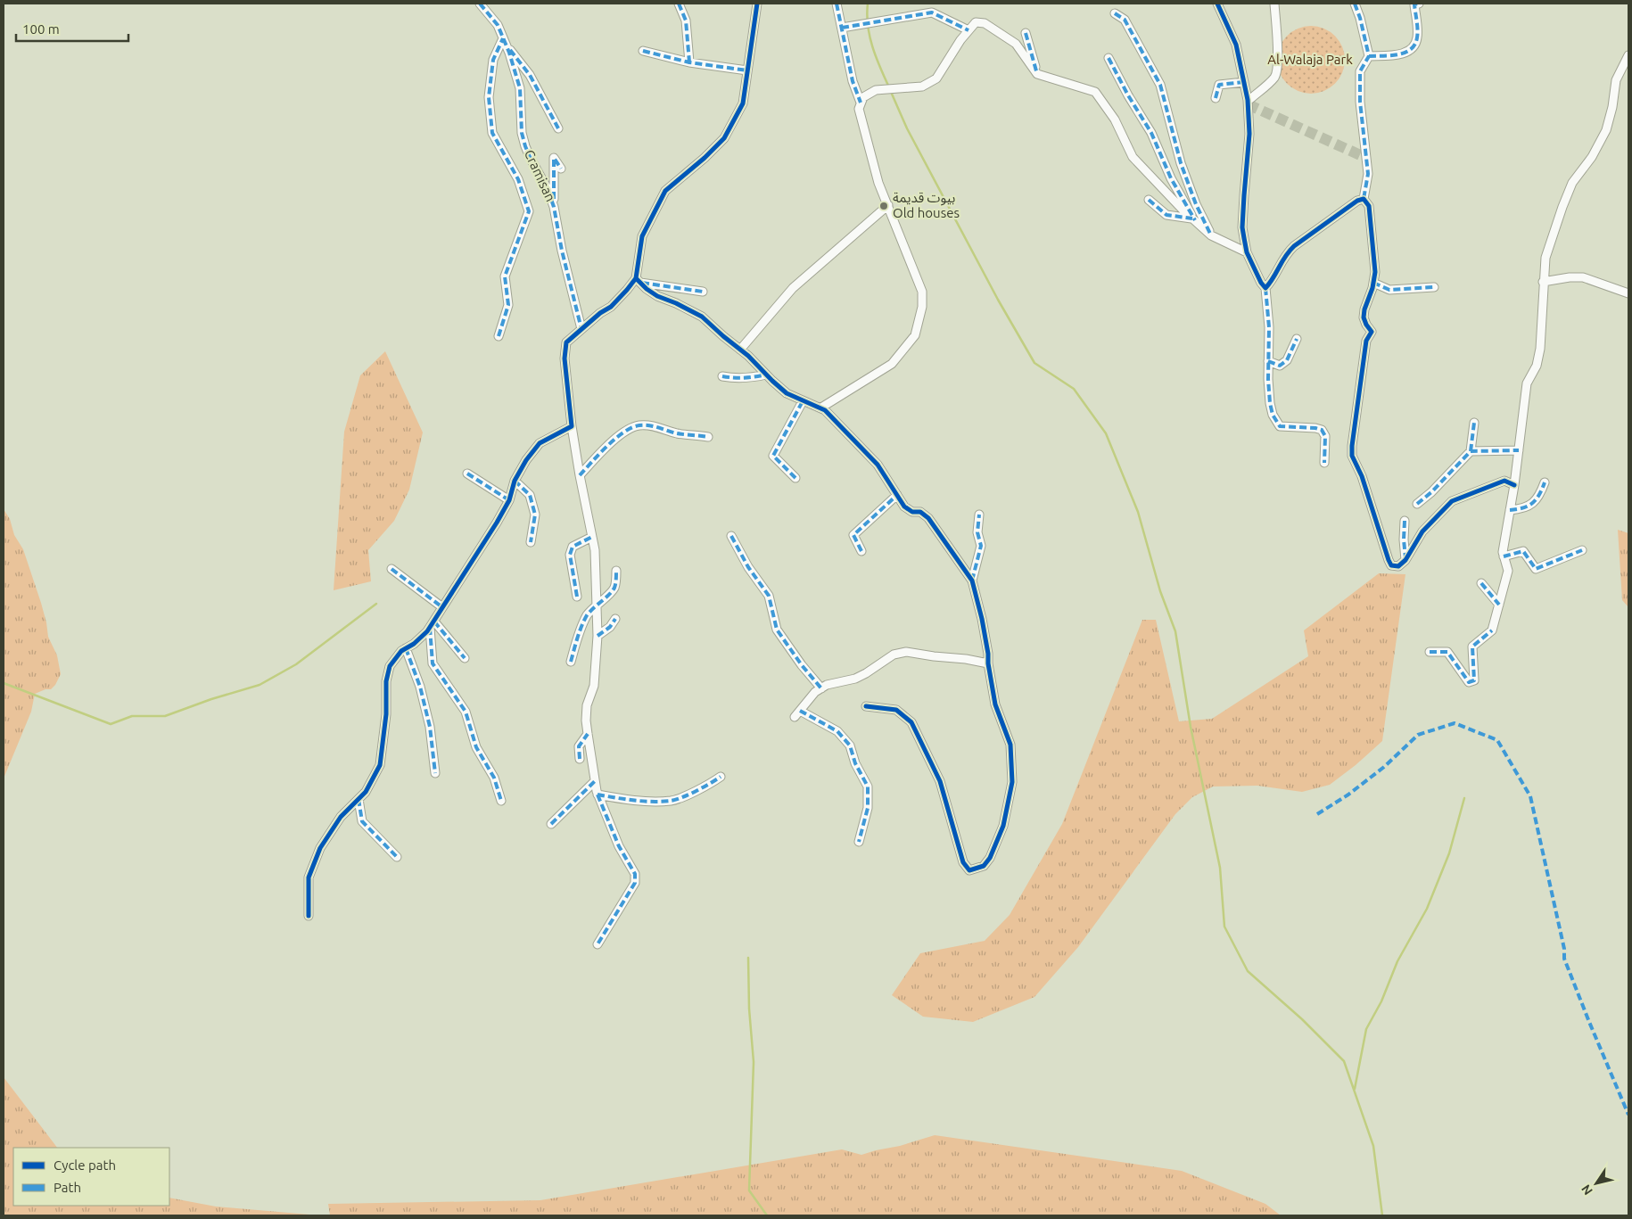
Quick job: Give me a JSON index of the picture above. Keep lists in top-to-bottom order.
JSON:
{
  "streets": {
    "street": ["Cramisan"]
  },
  "parks": ["Al-Walaja Park"],
  "places": ["بيوت قديمة Old houses"],
  "legend": ["Cycle path", "Path"],
  "scale_bar": "100 m",
  "north": "bottom left"
}
